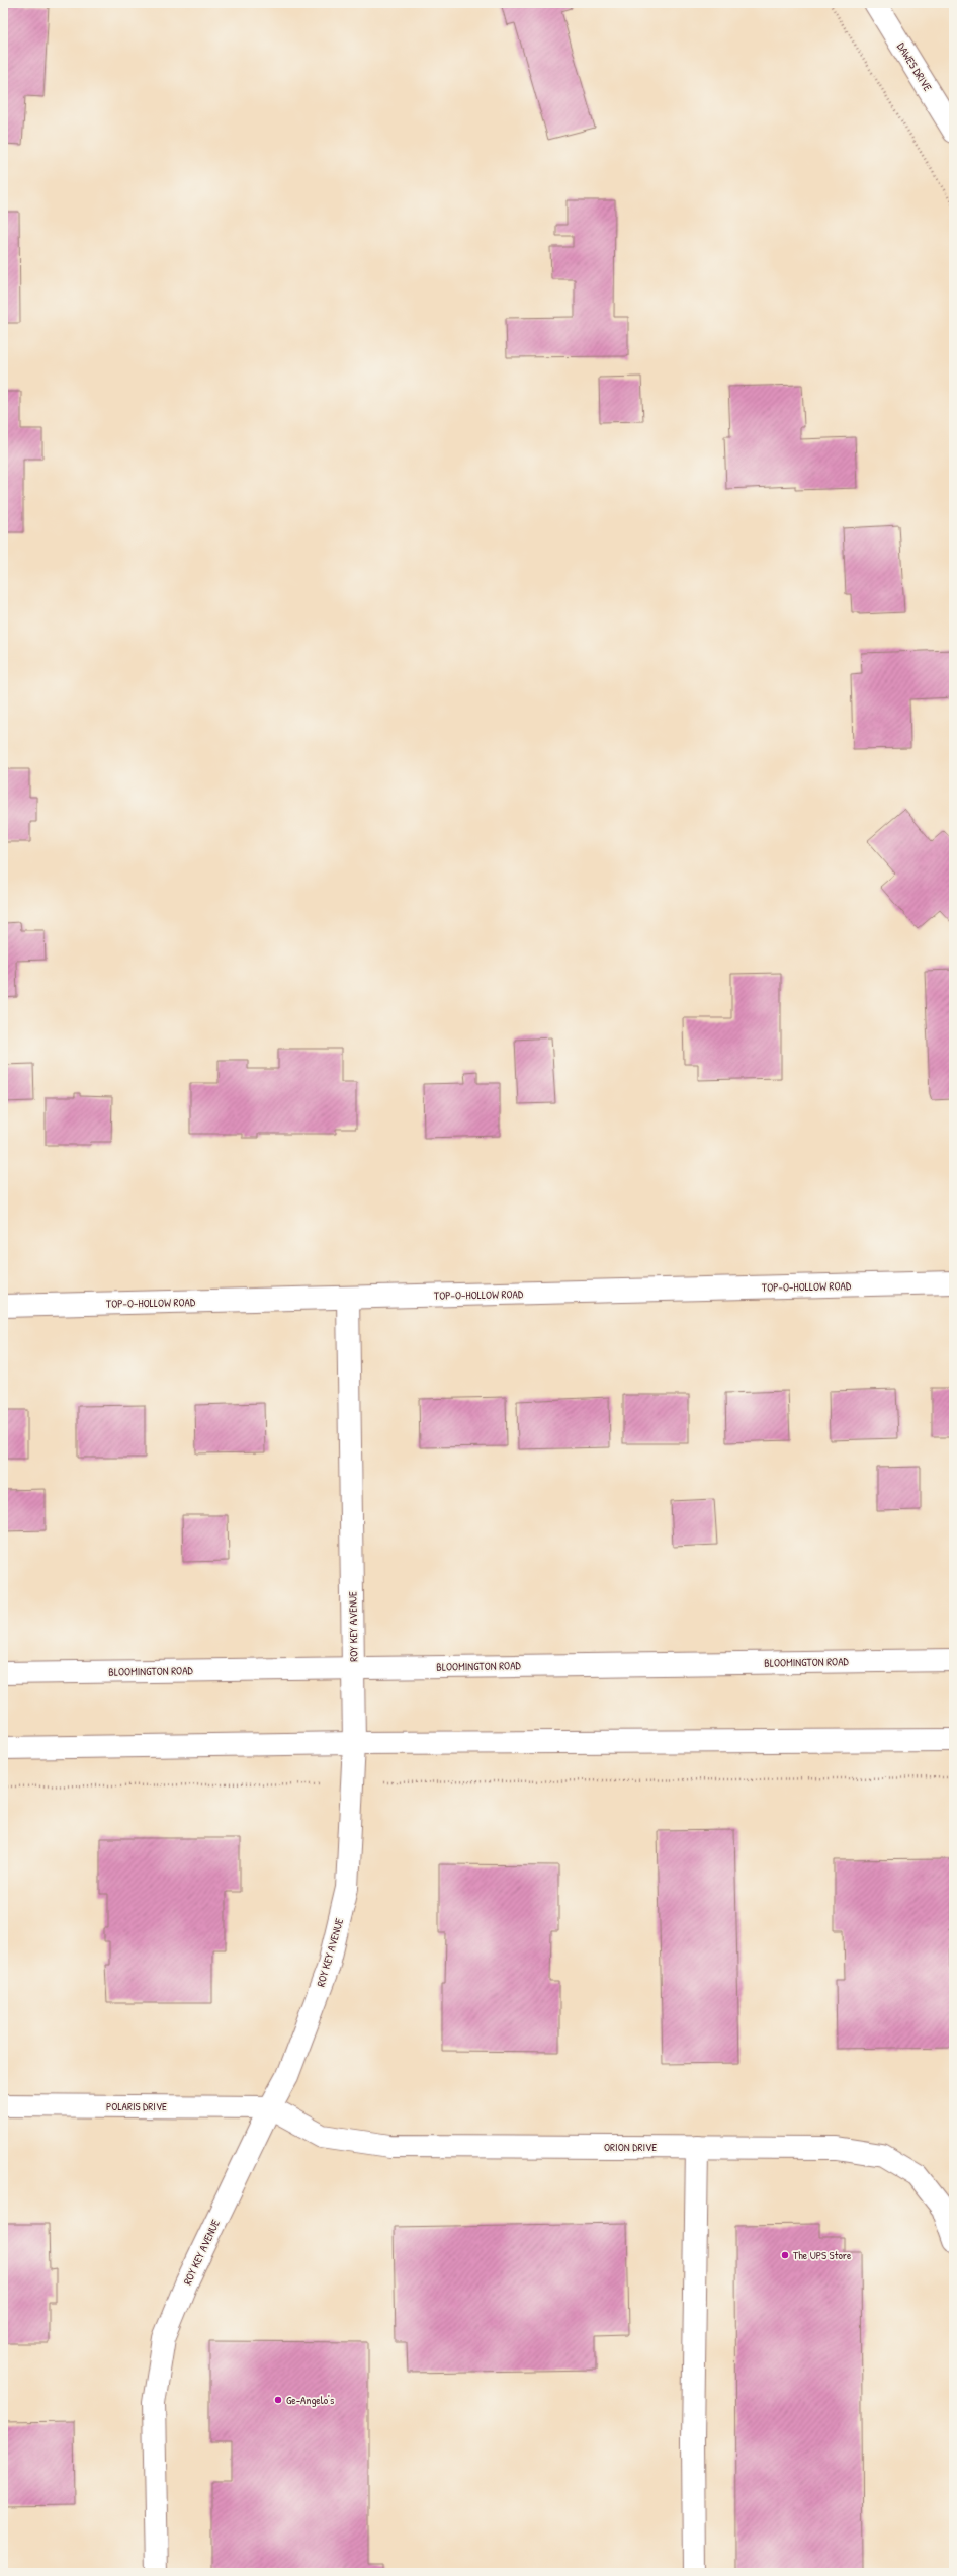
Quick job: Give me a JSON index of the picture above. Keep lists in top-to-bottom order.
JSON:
{
  "streets": {
    "street": [
      "DAWES DRIVE",
      "TOP-O-HOLLOW ROAD",
      "ROY KEY AVENUE",
      "BLOOMINGTON ROAD",
      "POLARIS DRIVE",
      "ORION DRIVE"
    ]
  },
  "crossings": [
    ["TOP-O-HOLLOW ROAD", "ROY KEY AVENUE"],
    ["ROY KEY AVENUE", "BLOOMINGTON ROAD"],
    ["ROY KEY AVENUE", "POLARIS DRIVE"],
    ["ROY KEY AVENUE", "ORION DRIVE"],
    ["POLARIS DRIVE", "ORION DRIVE"]
  ],
  "places": ["The UPS Store", "Ge-Angelo's"]
}
